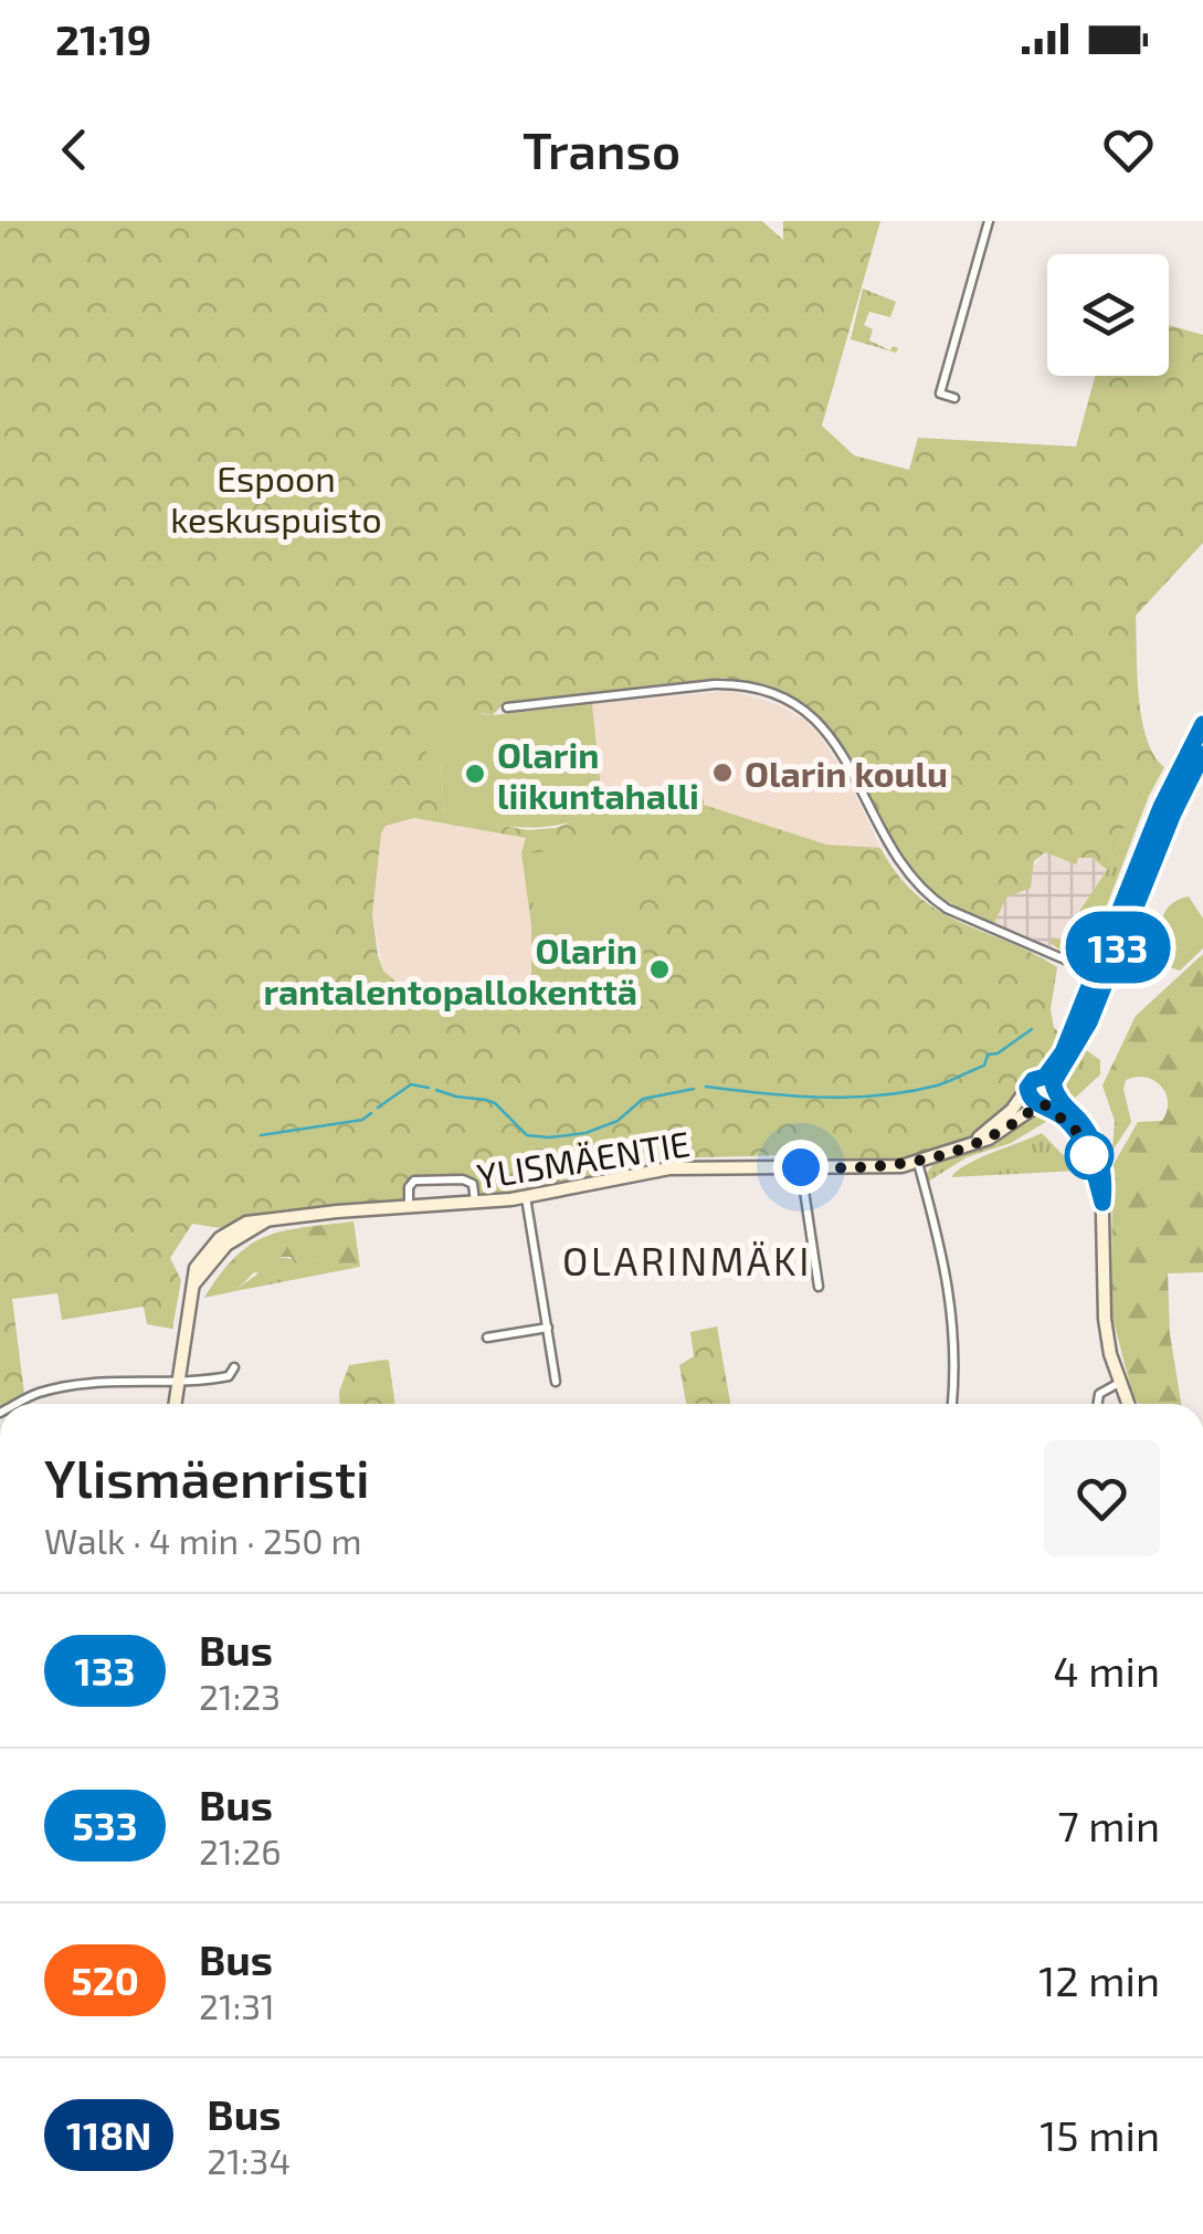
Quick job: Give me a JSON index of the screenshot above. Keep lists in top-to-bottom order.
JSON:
{
  "streets": {
    "main road": ["YLISMÄENTIE"]
  },
  "districts": ["OLARINMÄKI"],
  "parks": ["Espoon keskuspuisto"],
  "places": ["Olarin koulu", "Olarin liikuntahalli", "Olarin rantalentopallokenttä"],
  "lines": ["bus line 133"],
  "page": {
    "status": "21:19",
    "header": "Transo",
    "on_map": "133",
    "heading": ["Ylismäenristi", "Walk · 4 min · 250 m"],
    "list": [
      {
        "mark": "133",
        "name": "Bus",
        "note": "21:23",
        "value": "4 min"
      },
      {
        "mark": "533",
        "name": "Bus",
        "note": "21:26",
        "value": "7 min"
      },
      {
        "mark": "520",
        "name": "Bus",
        "note": "21:31",
        "value": "12 min"
      },
      {
        "mark": "118N",
        "name": "Bus",
        "note": "21:34",
        "value": "15 min"
      }
    ]
  }
}
